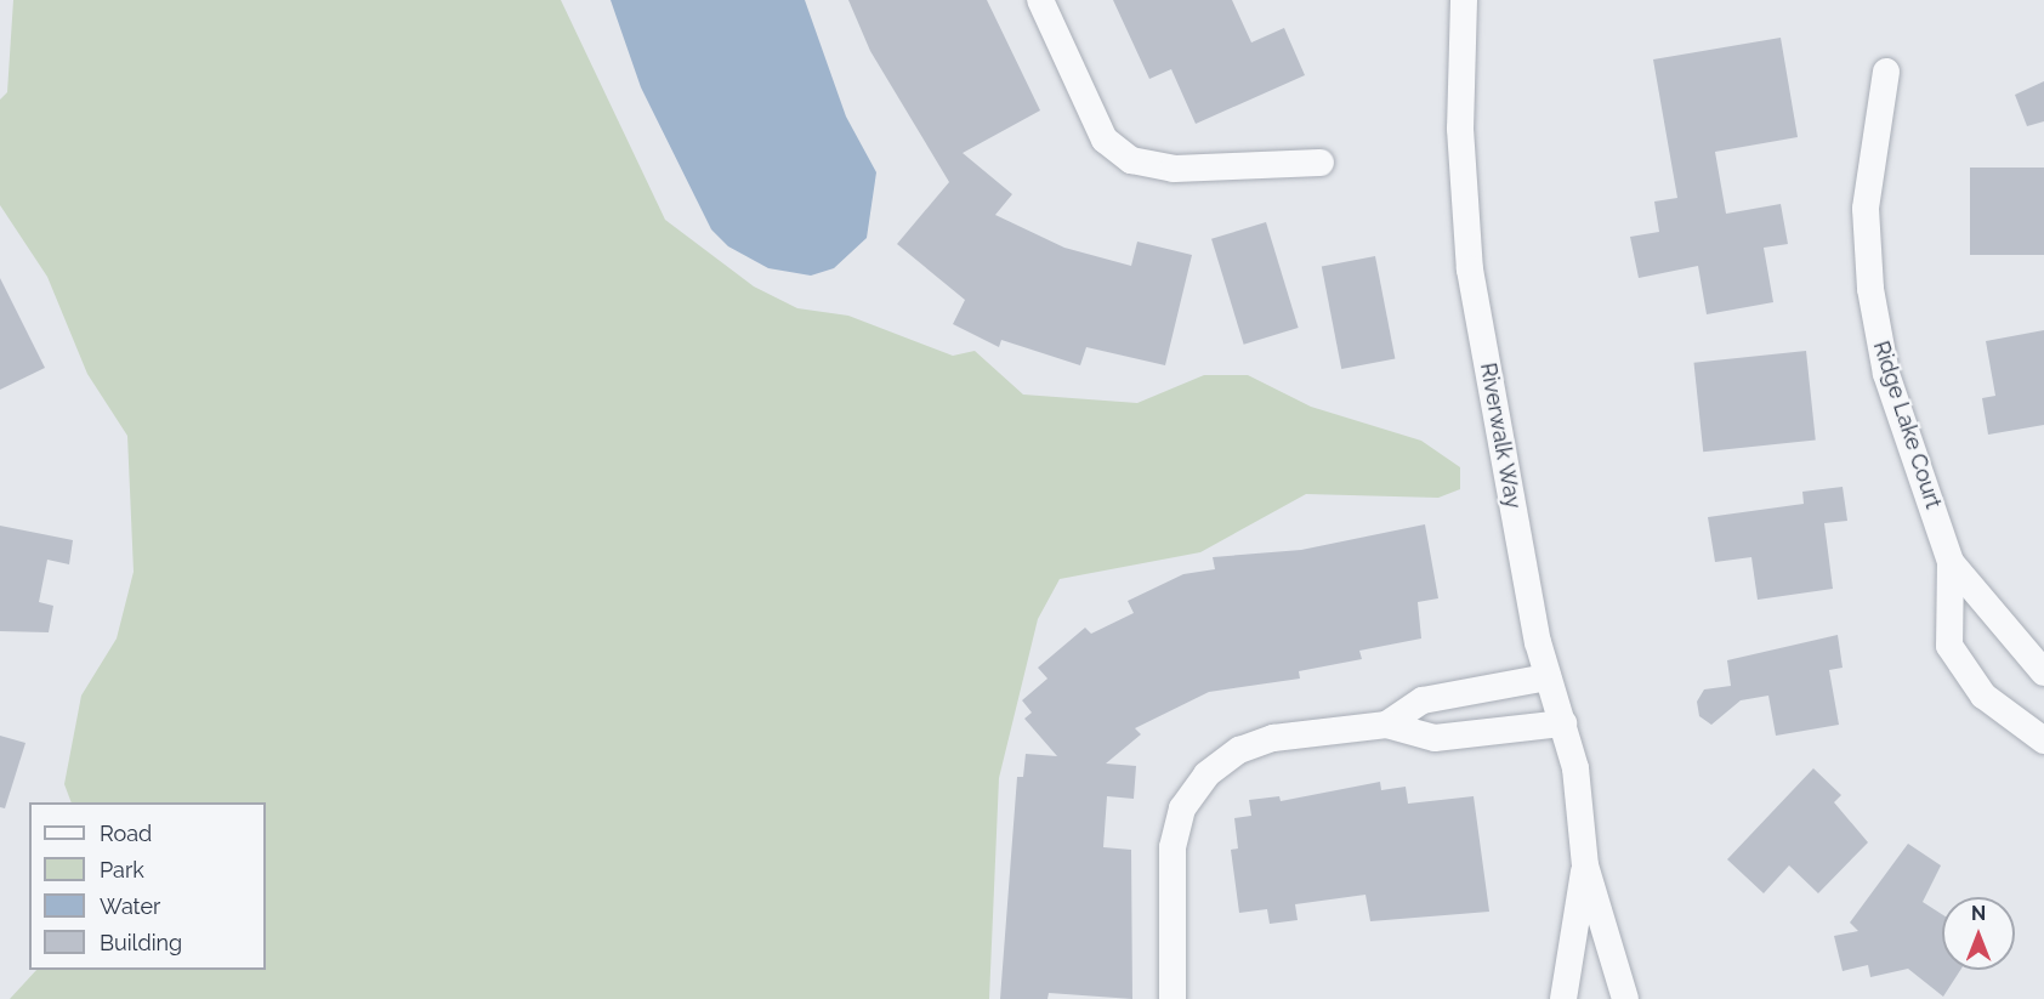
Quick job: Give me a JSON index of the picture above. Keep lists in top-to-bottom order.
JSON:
{
  "streets": {
    "street": ["Ridge Lake Court", "Riverwalk Way"]
  },
  "legend": [
    "Road",
    "Park",
    "Water",
    "Building"
  ],
  "north": "top"
}
